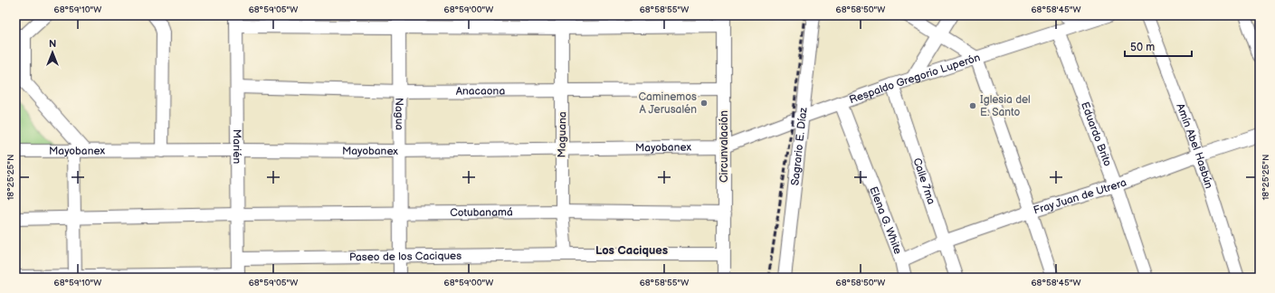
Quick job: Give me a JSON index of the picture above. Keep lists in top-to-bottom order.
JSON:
{
  "streets": {
    "street": [
      "Respaldo Gregorio Luperón",
      "Anacaona",
      "Nagua",
      "Eduardo Brito",
      "Maguana",
      "Amín Abel Hasbún",
      "Marién",
      "Circunvalación",
      "Sagrario E. Díaz",
      "Mayobanex",
      "Calle 7ma",
      "Fray Juan de Utrera",
      "Cotubanamá",
      "Elena G. White",
      "Paseo de los Caciques"
    ]
  },
  "crossings": [
    ["Respaldo Gregorio Luperón", "Eduardo Brito"],
    ["Respaldo Gregorio Luperón", "Circunvalación"],
    ["Respaldo Gregorio Luperón", "Sagrario E. Díaz"],
    ["Respaldo Gregorio Luperón", "Mayobanex"],
    ["Respaldo Gregorio Luperón", "Calle 7ma"],
    ["Respaldo Gregorio Luperón", "Elena G. White"],
    ["Anacaona", "Nagua"],
    ["Anacaona", "Maguana"],
    ["Anacaona", "Marién"],
    ["Anacaona", "Circunvalación"],
    ["Nagua", "Mayobanex"],
    ["Nagua", "Cotubanamá"],
    ["Nagua", "Paseo de los Caciques"],
    ["Eduardo Brito", "Fray Juan de Utrera"],
    ["Maguana", "Mayobanex"],
    ["Maguana", "Cotubanamá"],
    ["Maguana", "Paseo de los Caciques"],
    ["Amín Abel Hasbún", "Fray Juan de Utrera"],
    ["Marién", "Mayobanex"],
    ["Marién", "Cotubanamá"],
    ["Marién", "Paseo de los Caciques"],
    ["Circunvalación", "Mayobanex"],
    ["Circunvalación", "Cotubanamá"],
    ["Circunvalación", "Paseo de los Caciques"],
    ["Calle 7ma", "Fray Juan de Utrera"],
    ["Fray Juan de Utrera", "Elena G. White"]
  ],
  "districts": ["Los Caciques"],
  "places": ["Caminemos A Jerusalén", "Iglesia del E. Santo"],
  "scale_bar": "50 m",
  "north": "top",
  "coordinates": [
    "68°59'10\"W",
    "68°59'05\"W",
    "68°59'00\"W",
    "68°58'55\"W",
    "68°58'50\"W",
    "68°58'45\"W",
    "18°25'25\"N"
  ]
}
